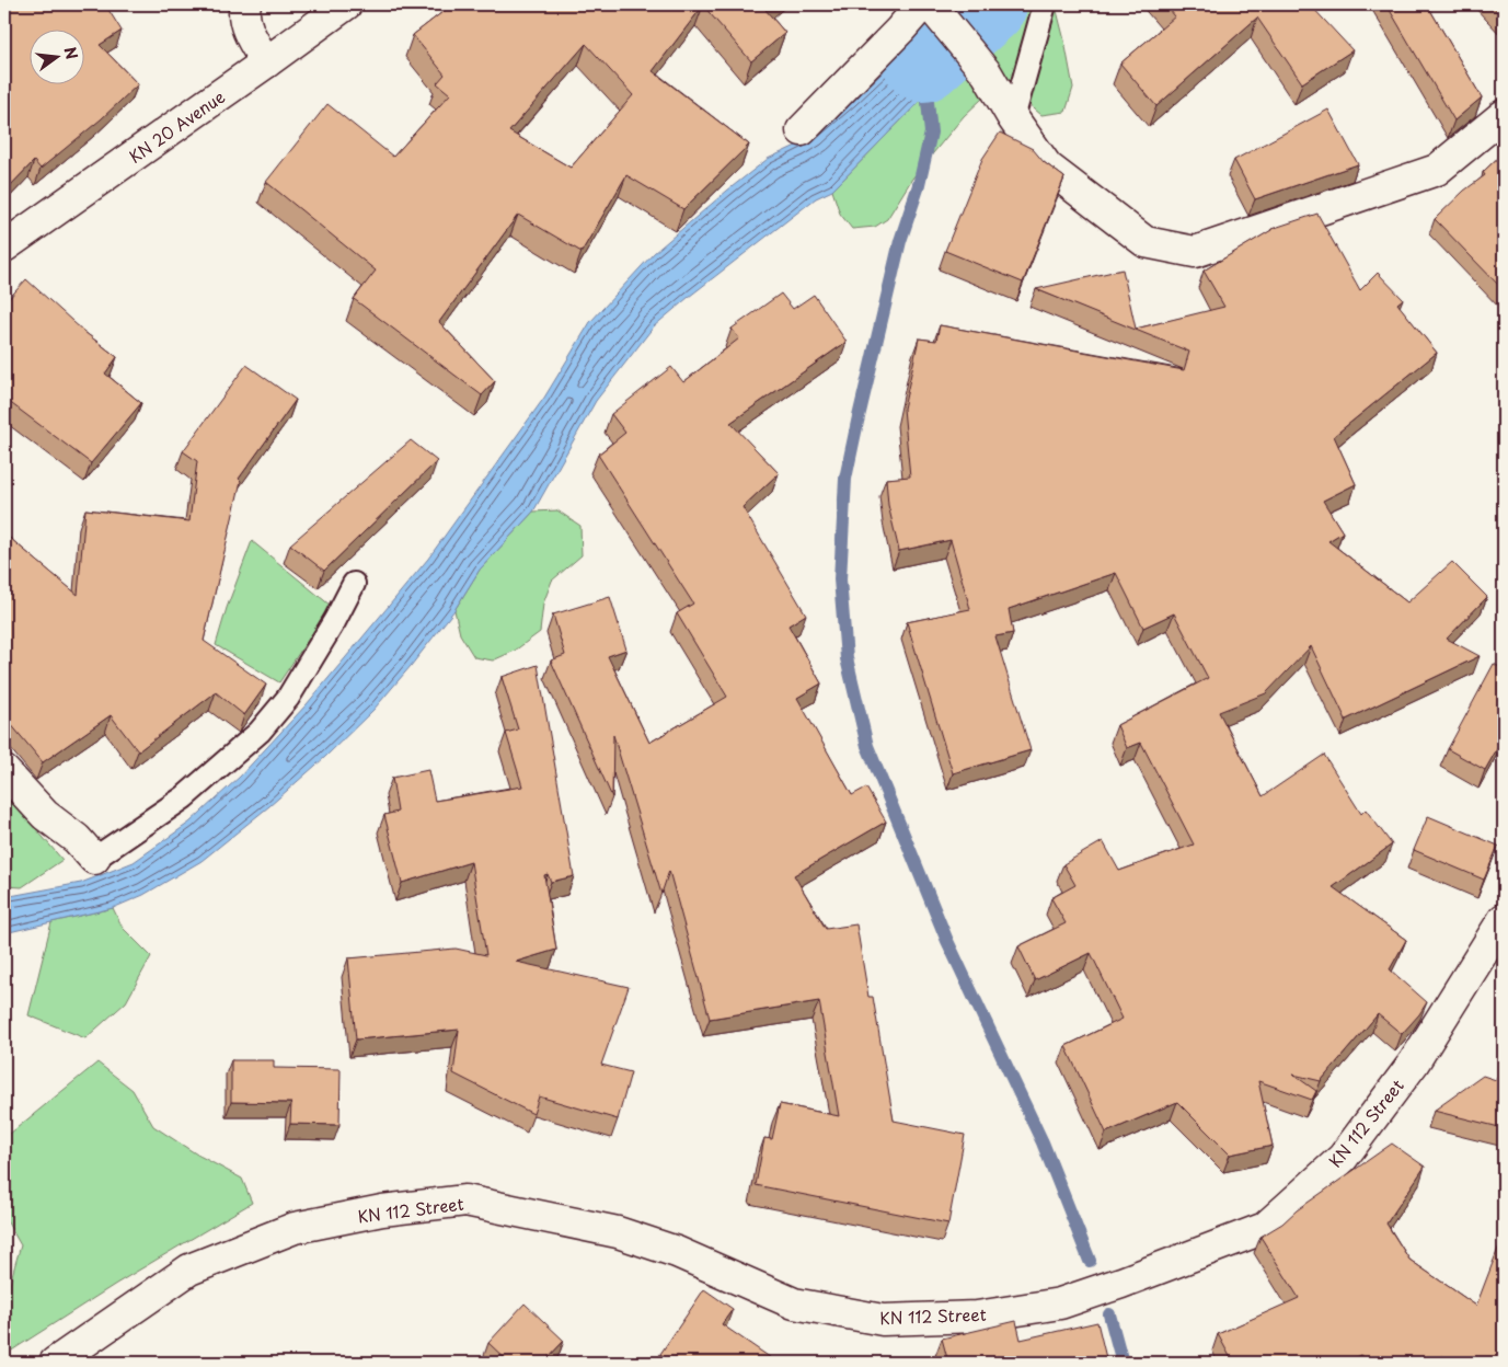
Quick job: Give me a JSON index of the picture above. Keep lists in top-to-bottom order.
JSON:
{
  "streets": {
    "street": ["KN 20 Avenue", "KN 112 Street"]
  },
  "north": "right"
}
